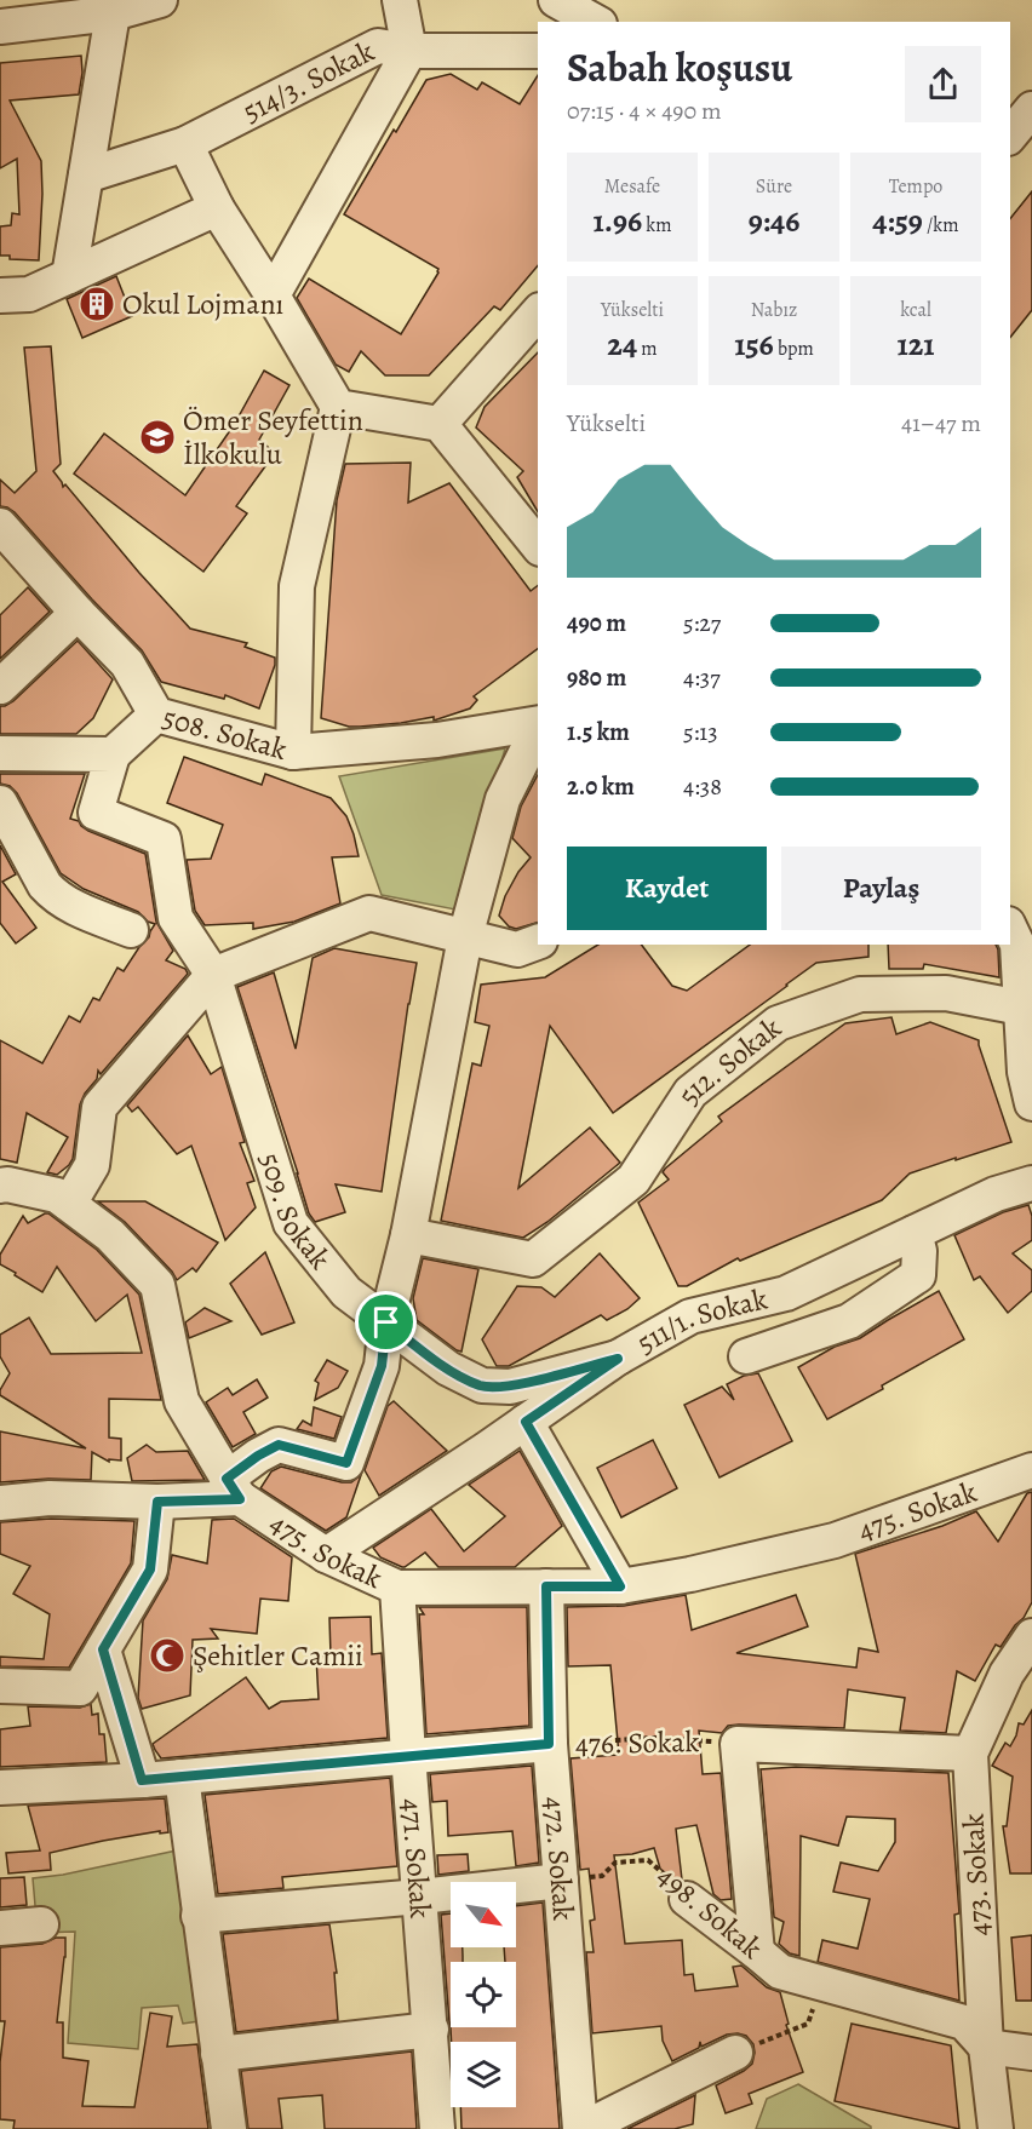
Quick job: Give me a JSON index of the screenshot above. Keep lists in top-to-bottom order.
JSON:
{
  "streets": {
    "street": [
      "514/3. Sokak",
      "508. Sokak",
      "512. Sokak",
      "509. Sokak",
      "511/1. Sokak",
      "475. Sokak",
      "476. Sokak",
      "471. Sokak",
      "472. Sokak",
      "473. Sokak",
      "498. Sokak"
    ]
  },
  "crossings": [
    ["509. Sokak", "511/1. Sokak"],
    ["511/1. Sokak", "475. Sokak"],
    ["475. Sokak", "471. Sokak"],
    ["475. Sokak", "472. Sokak"],
    ["476. Sokak", "471. Sokak"],
    ["476. Sokak", "472. Sokak"],
    ["476. Sokak", "473. Sokak"],
    ["472. Sokak", "498. Sokak"],
    ["473. Sokak", "498. Sokak"]
  ],
  "places": {
    "building": ["Okul Lojmanı"],
    "school or university": ["Ömer Seyfettin İlkokulu"],
    "mosque": ["Şehitler Camii"]
  },
  "north": "bottom right",
  "page": {
    "heading": ["Sabah koşusu", "07:15 · 4 × 490 m"],
    "stats": [
      ["Mesafe", "1.96 km"],
      ["Süre", "9:46"],
      ["Tempo", "4:59 /km"],
      ["Yükselti", "24 m"],
      ["Nabız", "156 bpm"],
      ["kcal", "121"]
    ],
    "chart": ["Yükselti", "41–47 m"],
    "list": [
      {
        "name": "490 m",
        "note": "5:27"
      },
      {
        "name": "980 m",
        "note": "4:37"
      },
      {
        "name": "1.5 km",
        "note": "5:13"
      },
      {
        "name": "2.0 km",
        "note": "4:38"
      }
    ],
    "buttons": ["Kaydet", "Paylaş"]
  }
}
